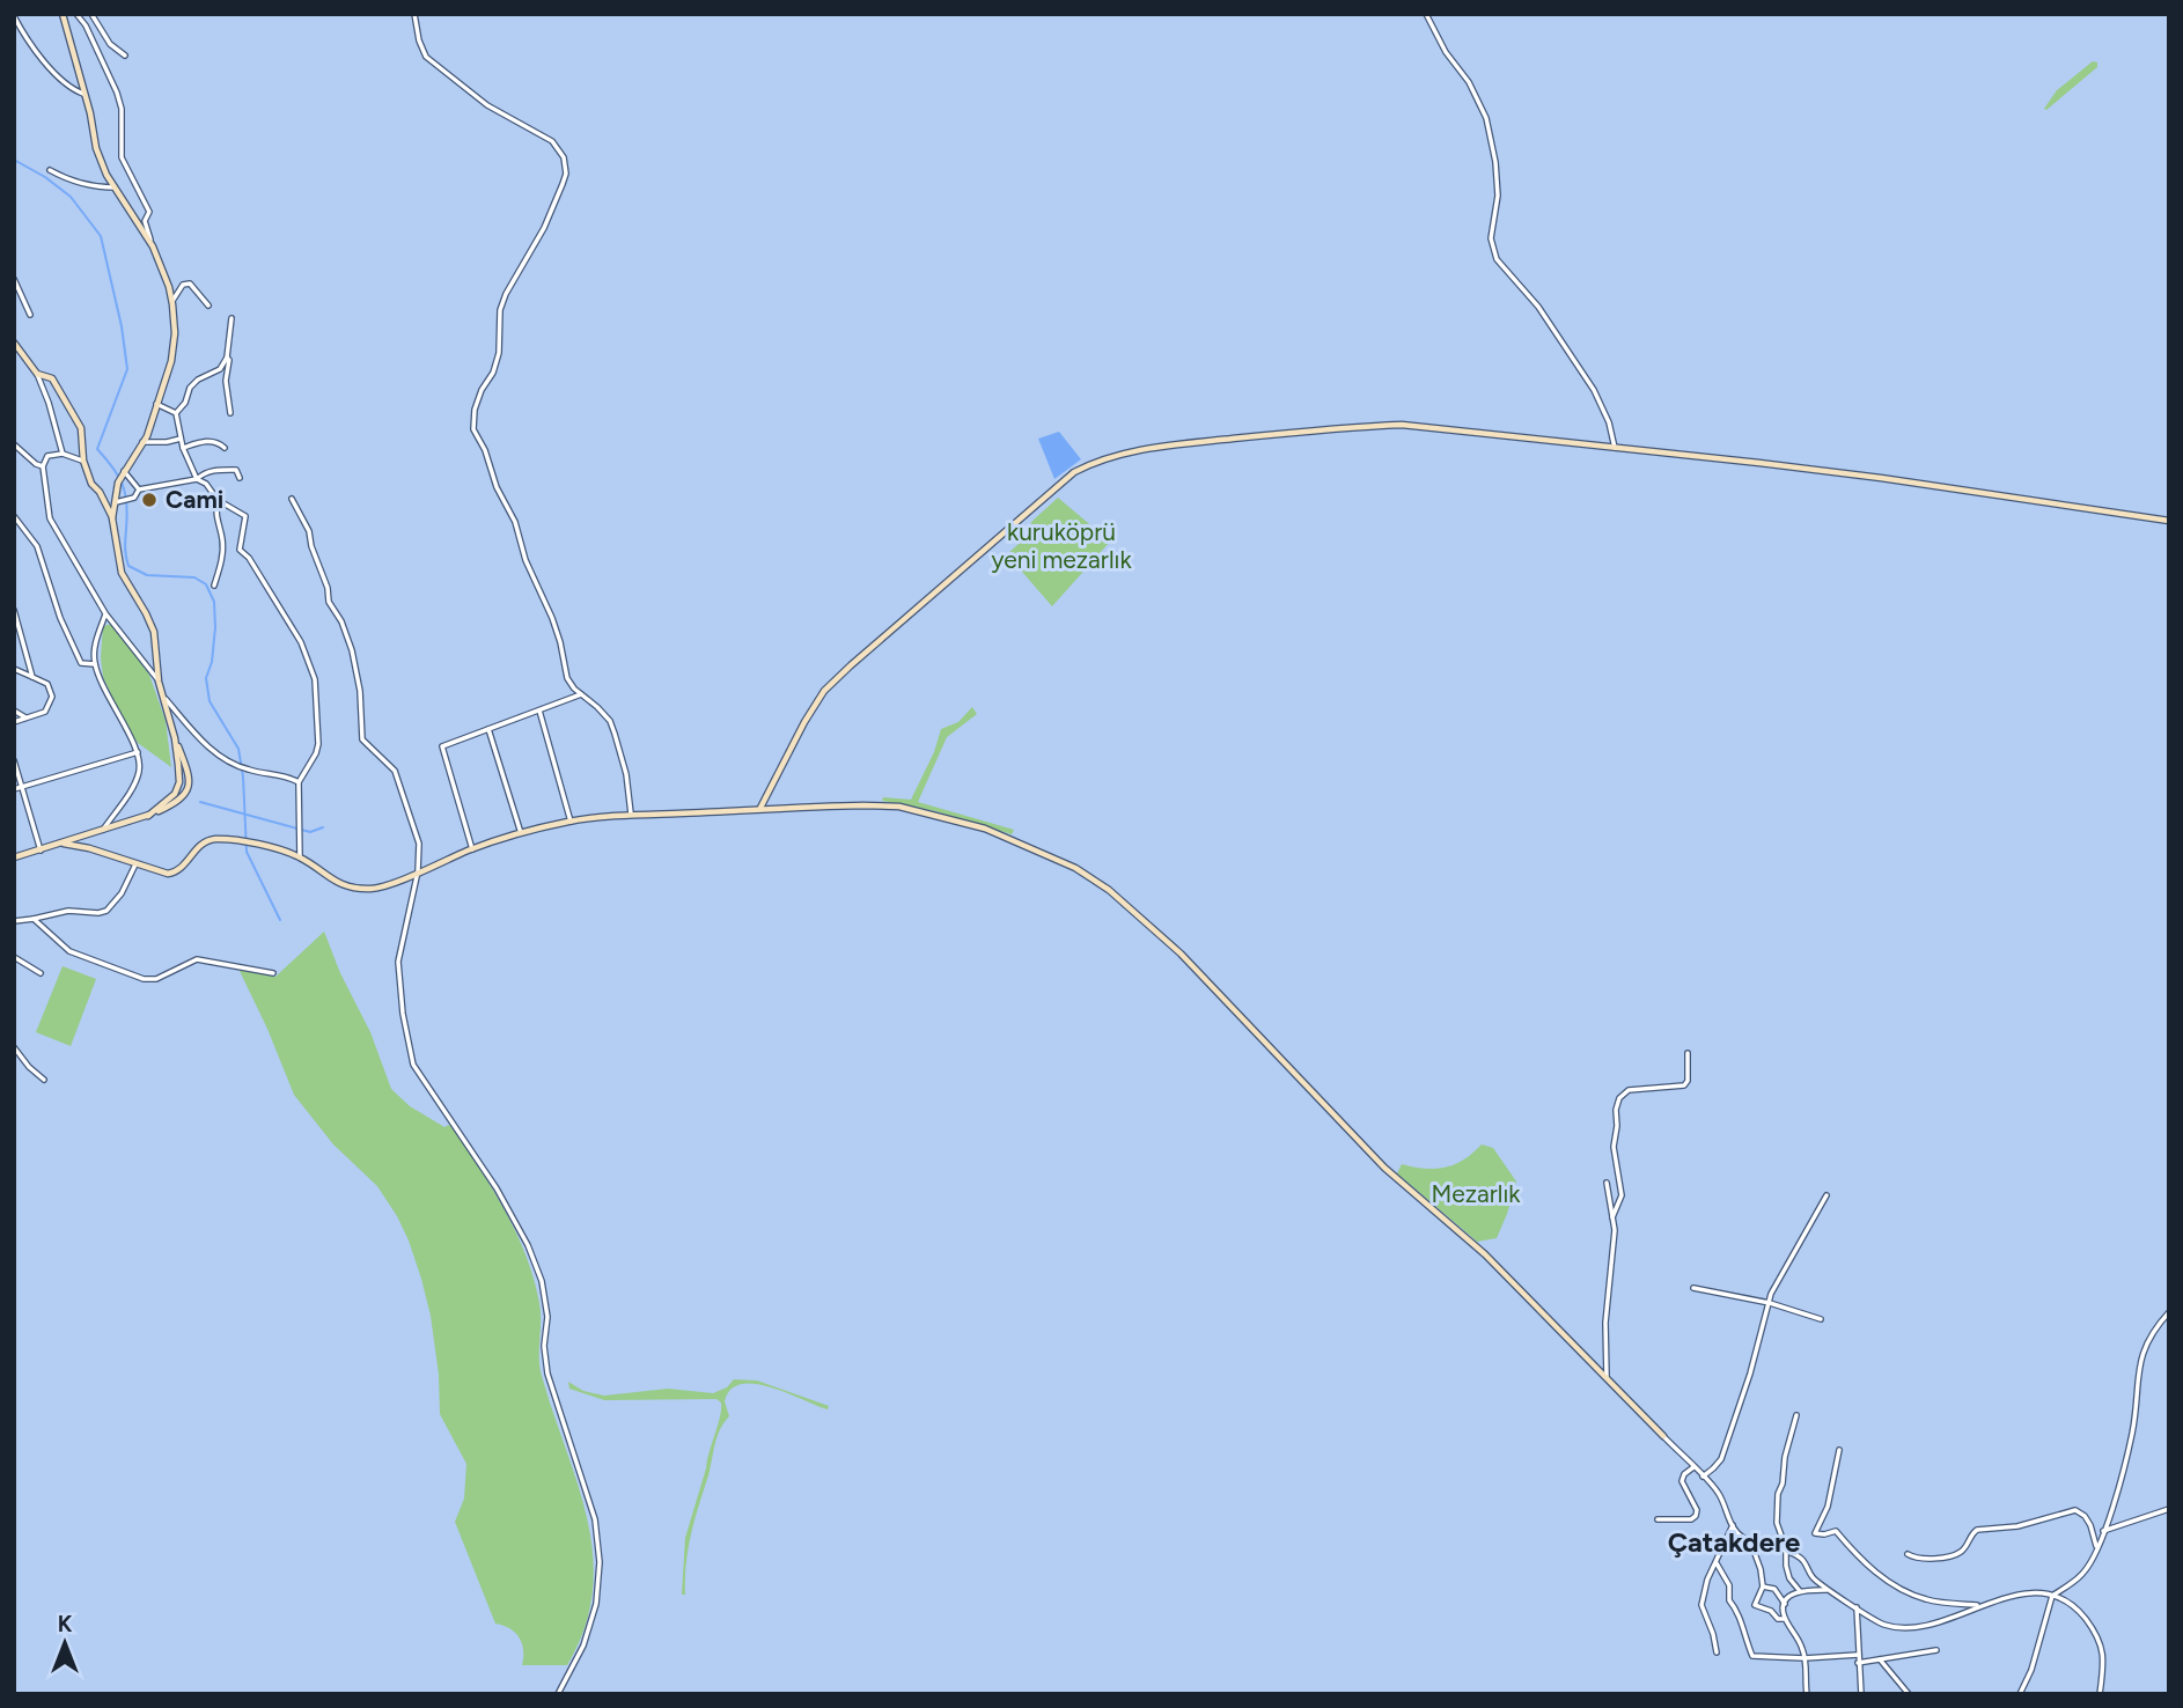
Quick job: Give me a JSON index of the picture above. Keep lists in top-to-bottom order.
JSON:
{
  "districts": ["Çatakdere"],
  "parks": ["kuruköprü yeni mezarlık", "Mezarlık"],
  "places": ["Cami"],
  "north": "top"
}
